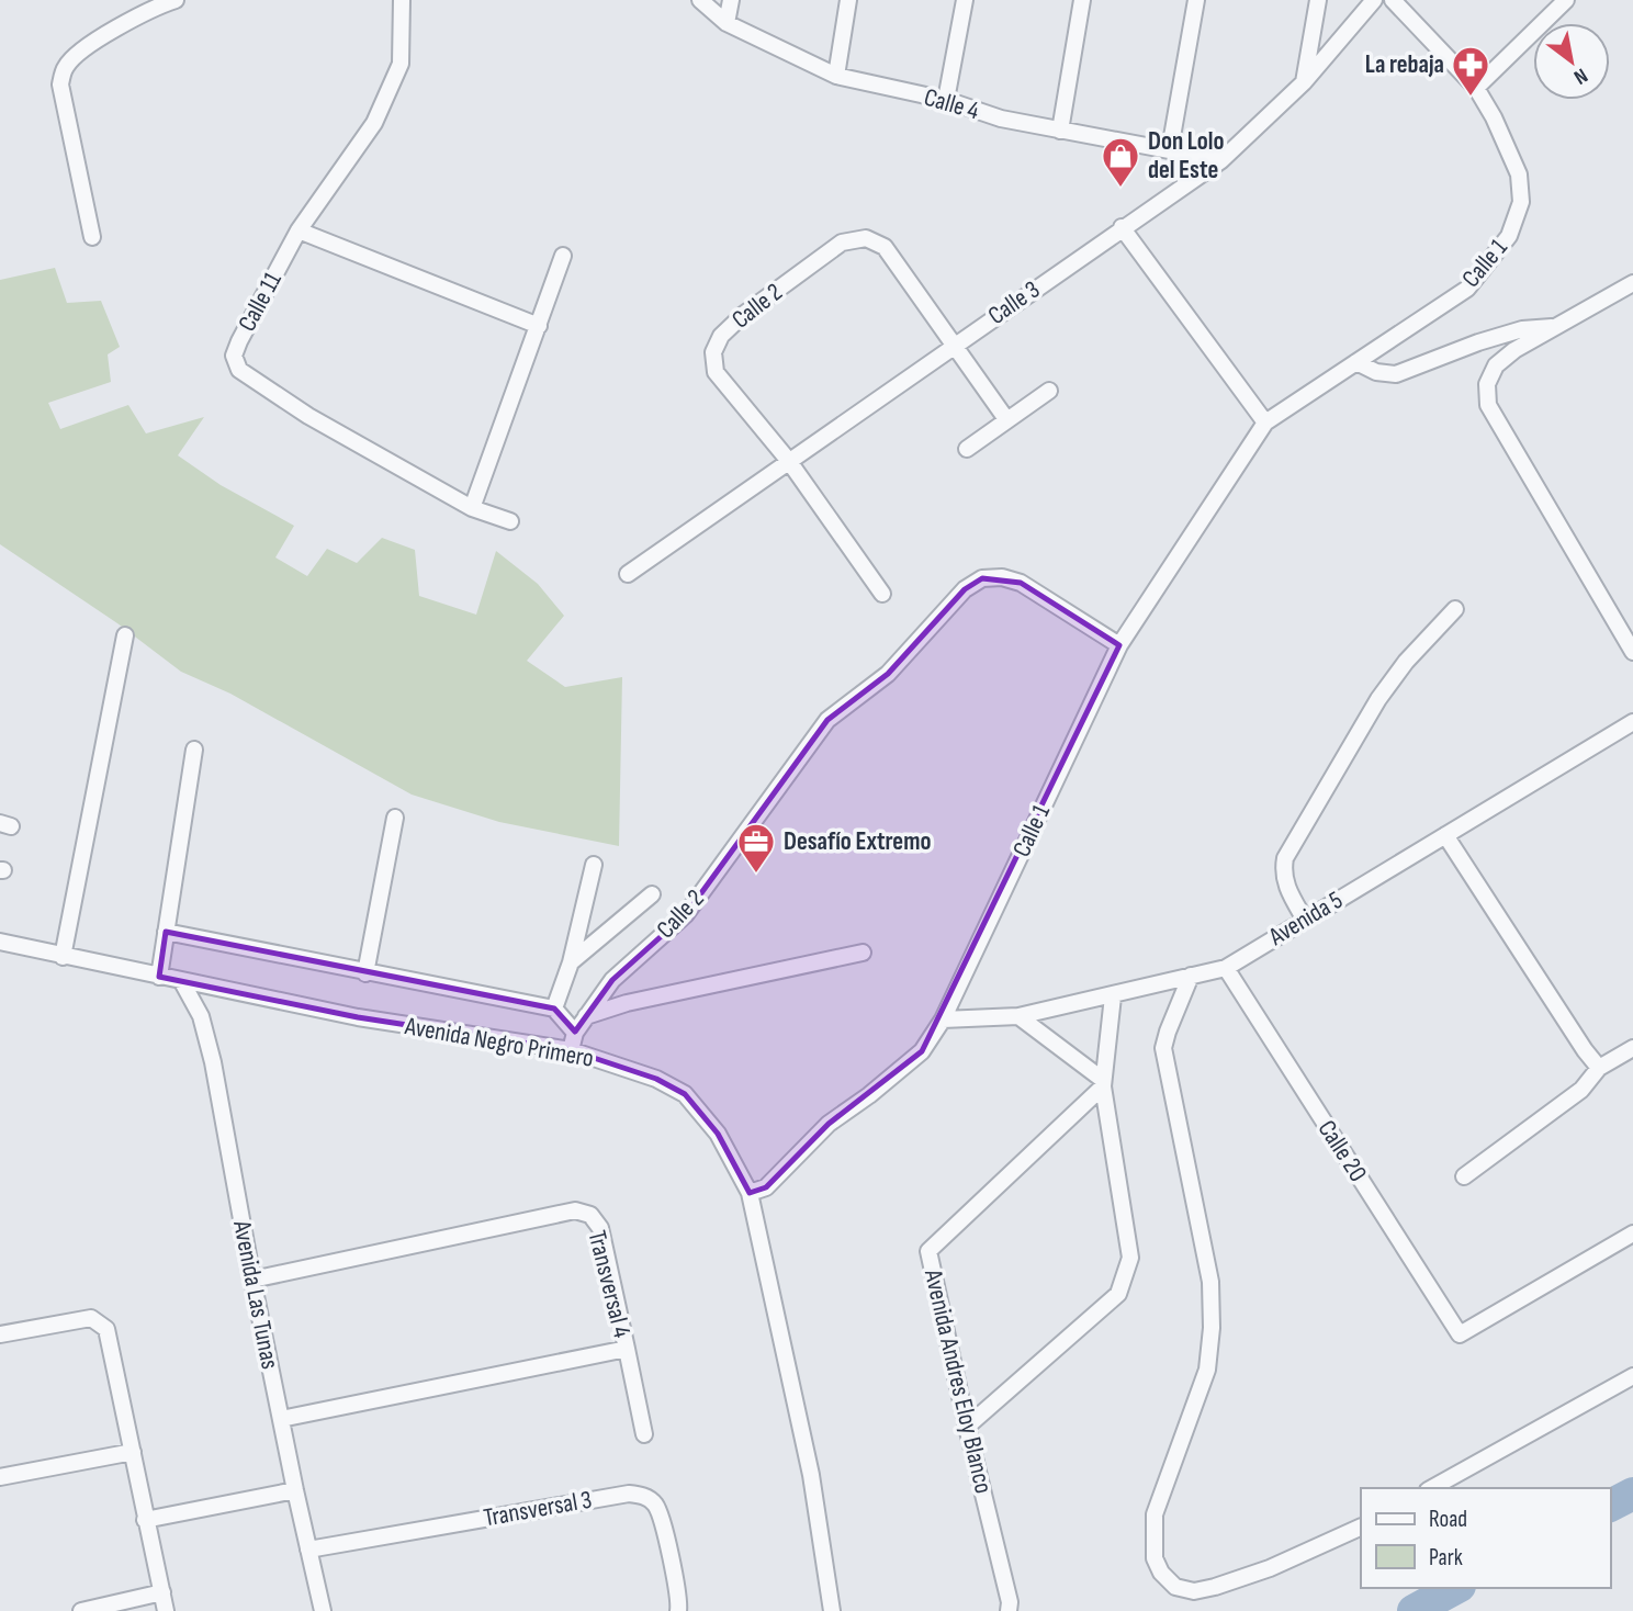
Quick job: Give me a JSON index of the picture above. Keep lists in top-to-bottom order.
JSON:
{
  "streets": {
    "street": [
      "Calle 4",
      "Calle 1",
      "Calle 11",
      "Calle 3",
      "Calle 2",
      "Avenida 5",
      "Avenida Negro Primero",
      "Calle 20",
      "Transversal 4",
      "Avenida Las Tunas",
      "Avenida Andres Eloy Blanco",
      "Transversal 3"
    ]
  },
  "crossings": [
    ["Calle 4", "Calle 3"],
    ["Calle 1", "Calle 2"],
    ["Calle 1", "Avenida 5"],
    ["Calle 1", "Avenida Negro Primero"],
    ["Calle 3", "Calle 2"],
    ["Calle 2", "Avenida Negro Primero"],
    ["Avenida 5", "Calle 20"],
    ["Avenida Negro Primero", "Avenida Las Tunas"],
    ["Transversal 4", "Avenida Las Tunas"],
    ["Avenida Las Tunas", "Transversal 3"]
  ],
  "places": {
    "pharmacy": ["La rebaja"],
    "shop": ["Don Lolo del Este"],
    "office": ["Desafío Extremo"]
  },
  "legend": ["Road", "Park"],
  "north": "bottom right"
}
